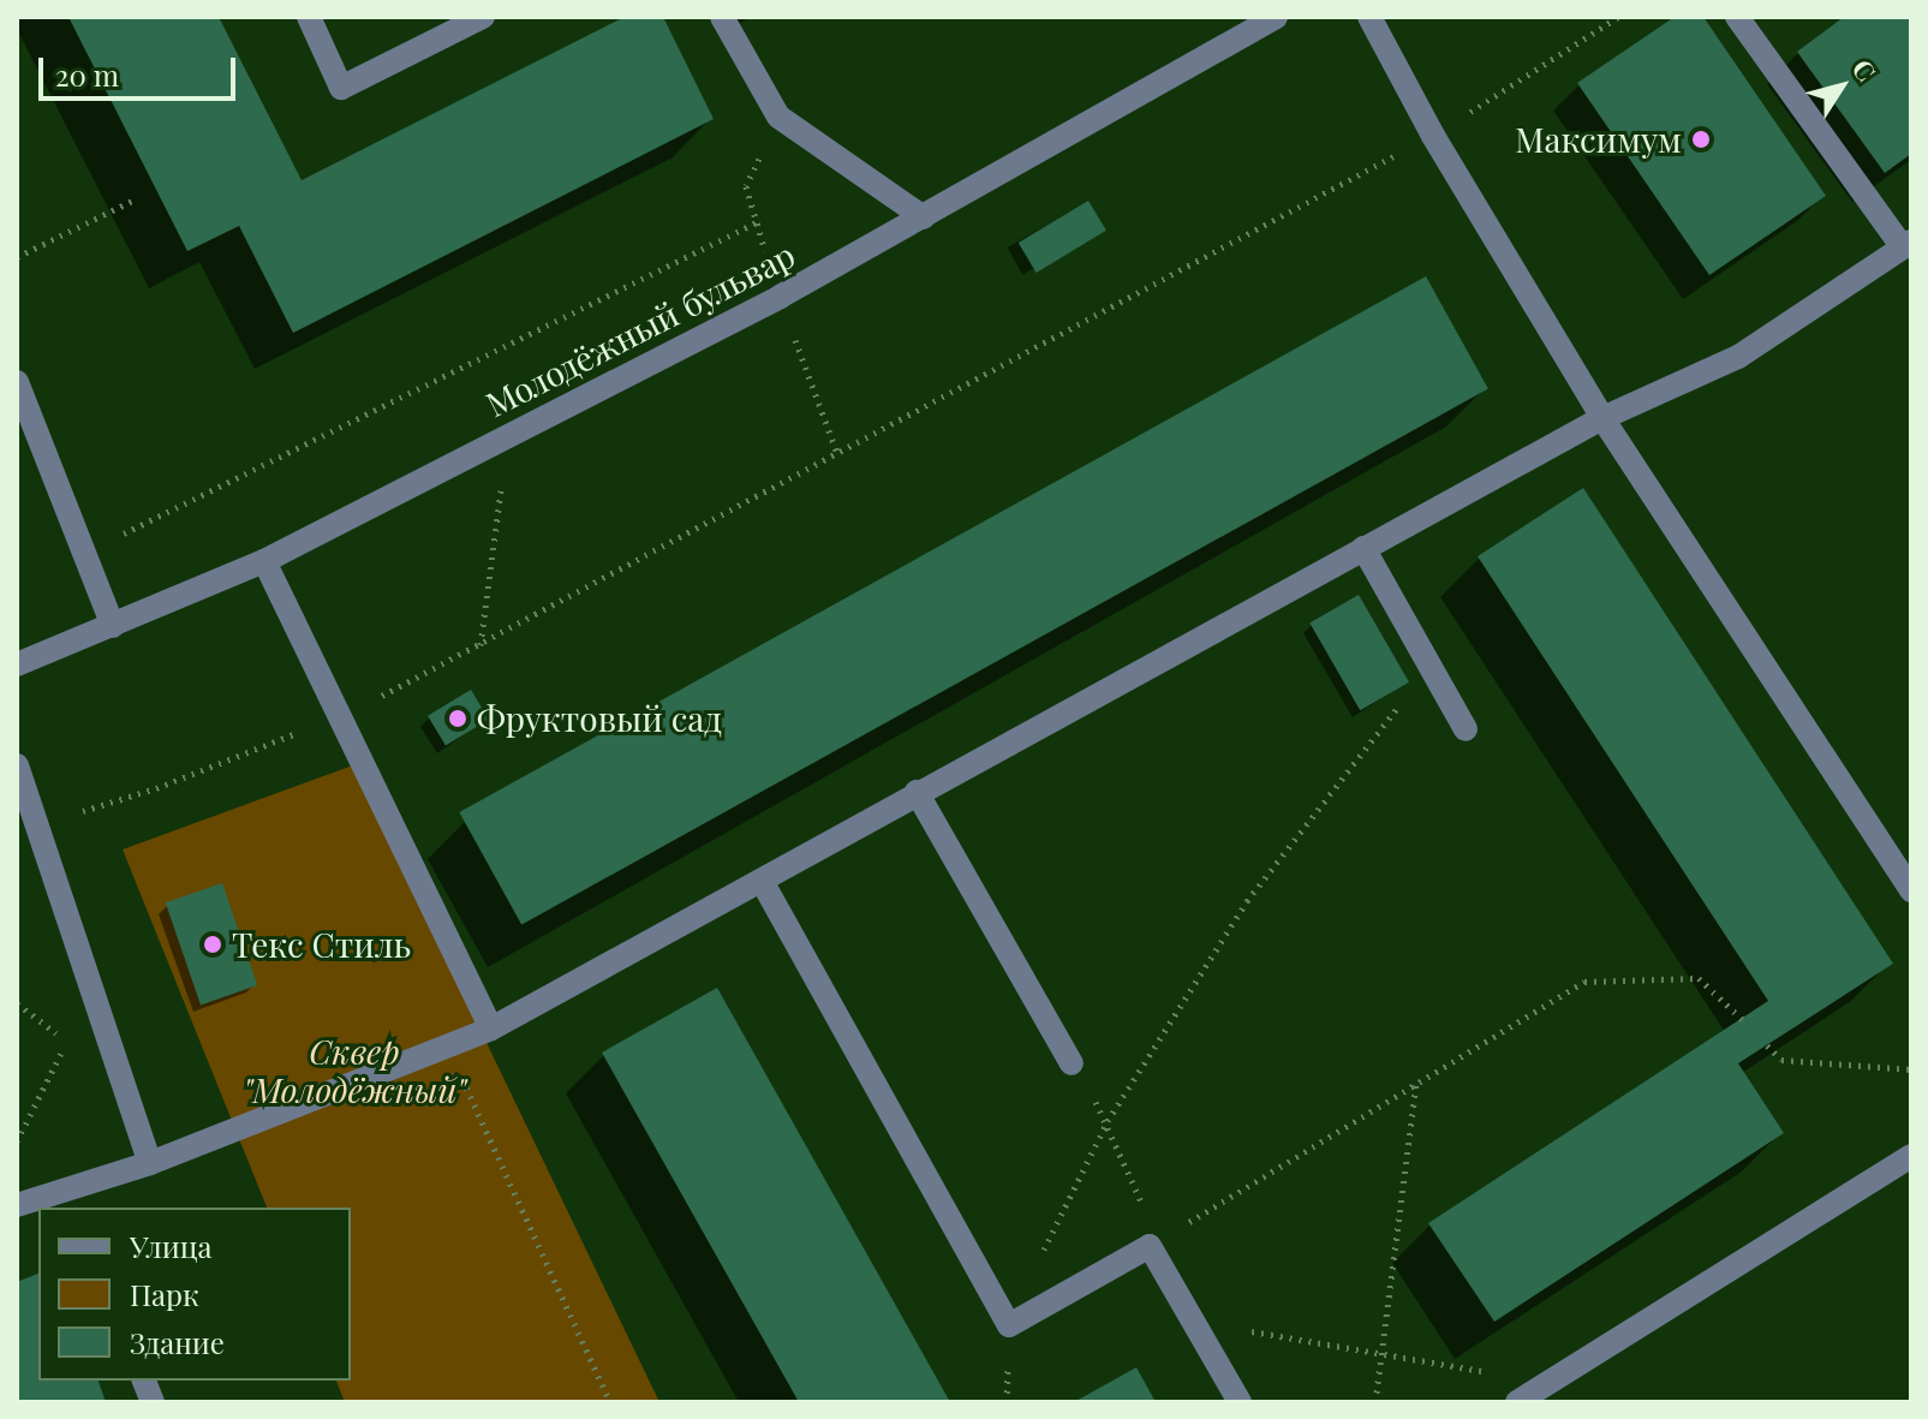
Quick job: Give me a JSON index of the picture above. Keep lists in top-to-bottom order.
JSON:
{
  "streets": {
    "street": ["Молодёжный бульвар"]
  },
  "parks": ["Сквер \"Молодёжный\""],
  "places": ["Максимум", "Фруктовый сад", "Текс Стиль"],
  "legend": ["Улица", "Парк", "Здание"],
  "scale_bar": "20 m",
  "north": "top right"
}
